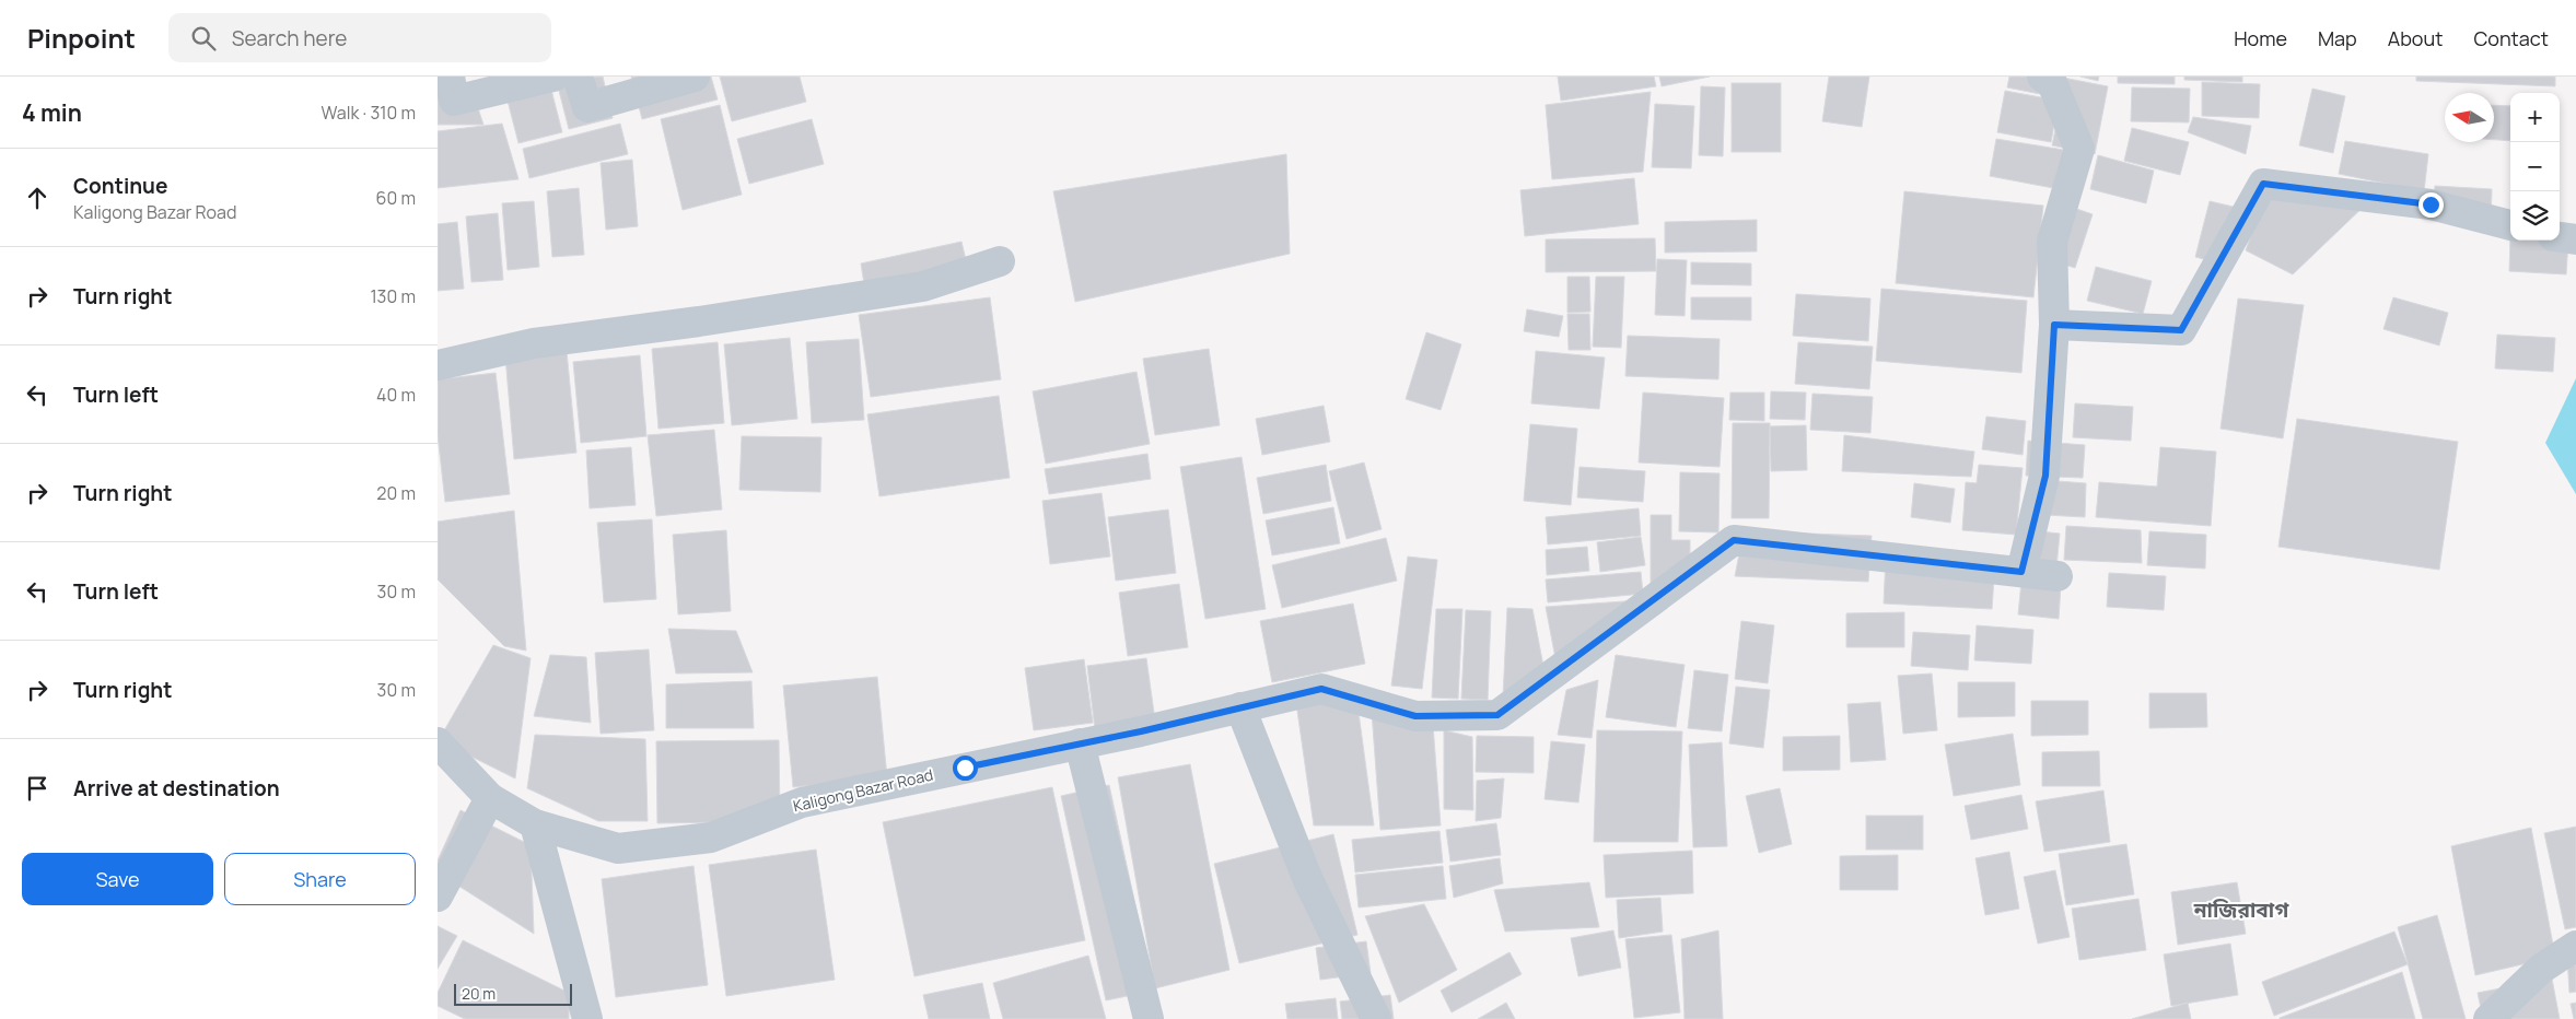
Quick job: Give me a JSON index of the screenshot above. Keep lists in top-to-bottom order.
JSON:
{
  "streets": {
    "street": ["Kaligong Bazar Road"]
  },
  "districts": ["নাজিরাবাগ"],
  "scale_bar": "20 m",
  "north": "left",
  "page": {
    "header": "Pinpoint",
    "search": "Search here",
    "nav": [
      "Home",
      "Map",
      "About",
      "Contact"
    ],
    "heading": ["4 min", "Walk · 310 m"],
    "map_buttons": ["+", "−"],
    "list": [
      ["Continue", "Kaligong Bazar Road", "60 m"],
      ["Turn right", "130 m"],
      ["Turn left", "40 m"],
      ["Turn right", "20 m"],
      ["Turn left", "30 m"],
      ["Turn right", "30 m"],
      "Arrive at destination"
    ],
    "buttons": ["Save", "Share"],
    "scale": "20 m"
  }
}
